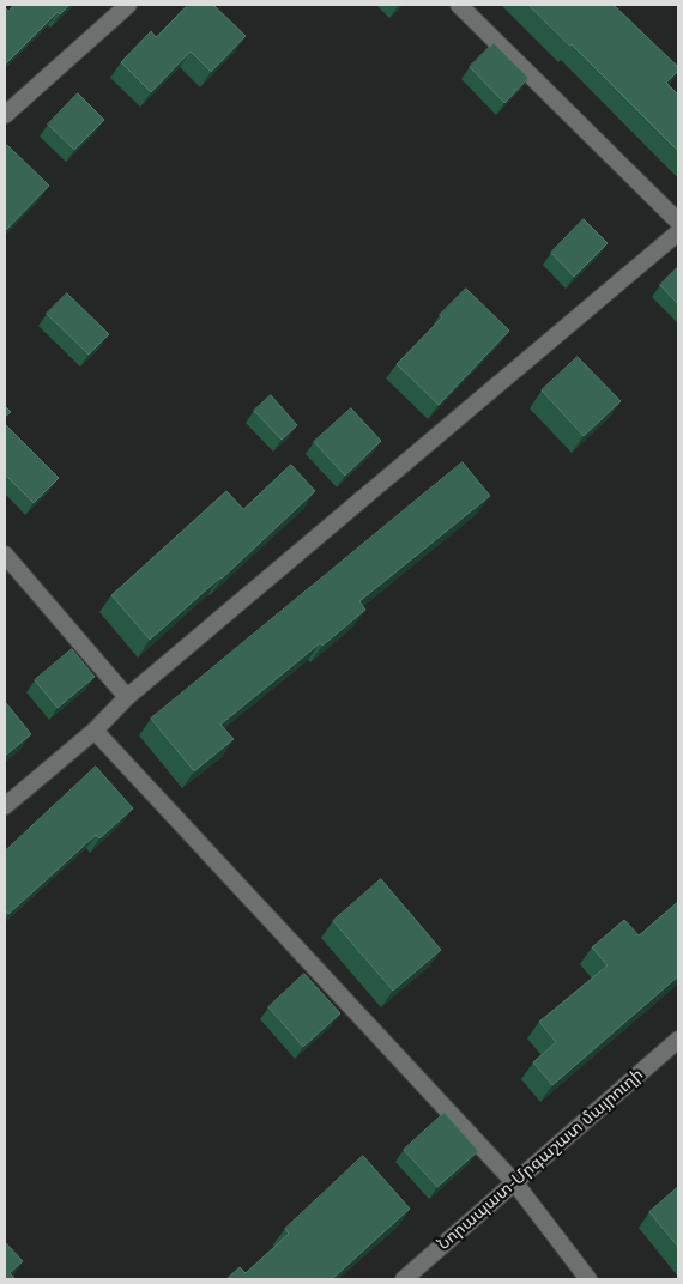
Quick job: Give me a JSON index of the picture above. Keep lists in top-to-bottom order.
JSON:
{
  "streets": {
    "street": ["Նորապատ-Մրգաշատ մայրուղի"]
  }
}
